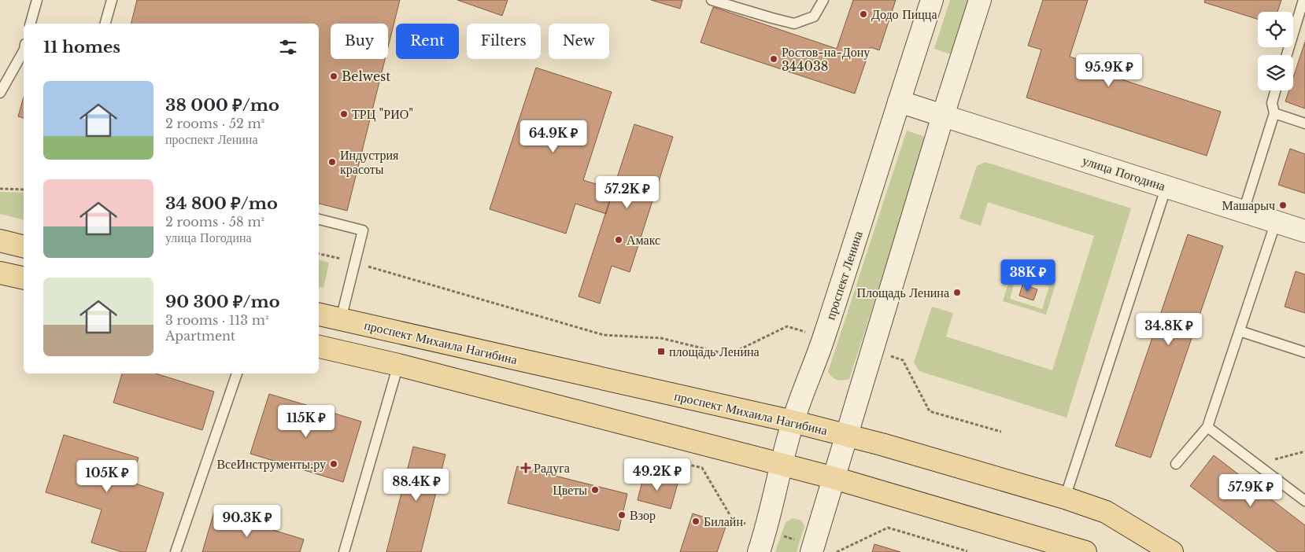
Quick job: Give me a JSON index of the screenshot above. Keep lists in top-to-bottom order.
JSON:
{
  "streets": {
    "main road": ["улица Погодина", "проспект Ленина", "проспект Михаила Нагибина"]
  },
  "crossings": [
    ["улица Погодина", "проспект Ленина"],
    ["проспект Ленина", "проспект Михаила Нагибина"]
  ],
  "places": {
    "other": [
      "Додо Пицца",
      "Ростов-на-Дону 344038",
      "Belwest",
      "ТРЦ \"РИО\"",
      "Индустрия красоты",
      "Машарыч",
      "Амакс",
      "Площадь Ленина",
      "ВсеИнструменты.ру",
      "Цветы",
      "Взор",
      "Билайн"
    ],
    "transit": ["площадь Ленина"],
    "health": ["Радуга"]
  },
  "page": {
    "chip": [
      "Buy",
      "Rent",
      "Filters",
      "New"
    ],
    "heading": "11 homes",
    "price": [
      "95.9K ₽",
      "64.9K ₽",
      "57.2K ₽",
      "38K ₽",
      "34.8K ₽",
      "115K ₽",
      "49.2K ₽",
      "105K ₽",
      "88.4K ₽",
      "57.9K ₽",
      "90.3K ₽"
    ],
    "list": [
      {
        "name": "38 000 ₽/mo",
        "note": "2 rooms · 52 m² · проспект Ленина"
      },
      {
        "name": "34 800 ₽/mo",
        "note": "2 rooms · 58 m² · улица Погодина"
      },
      {
        "name": "90 300 ₽/mo",
        "note": "3 rooms · 113 m² · Apartment"
      }
    ]
  }
}
